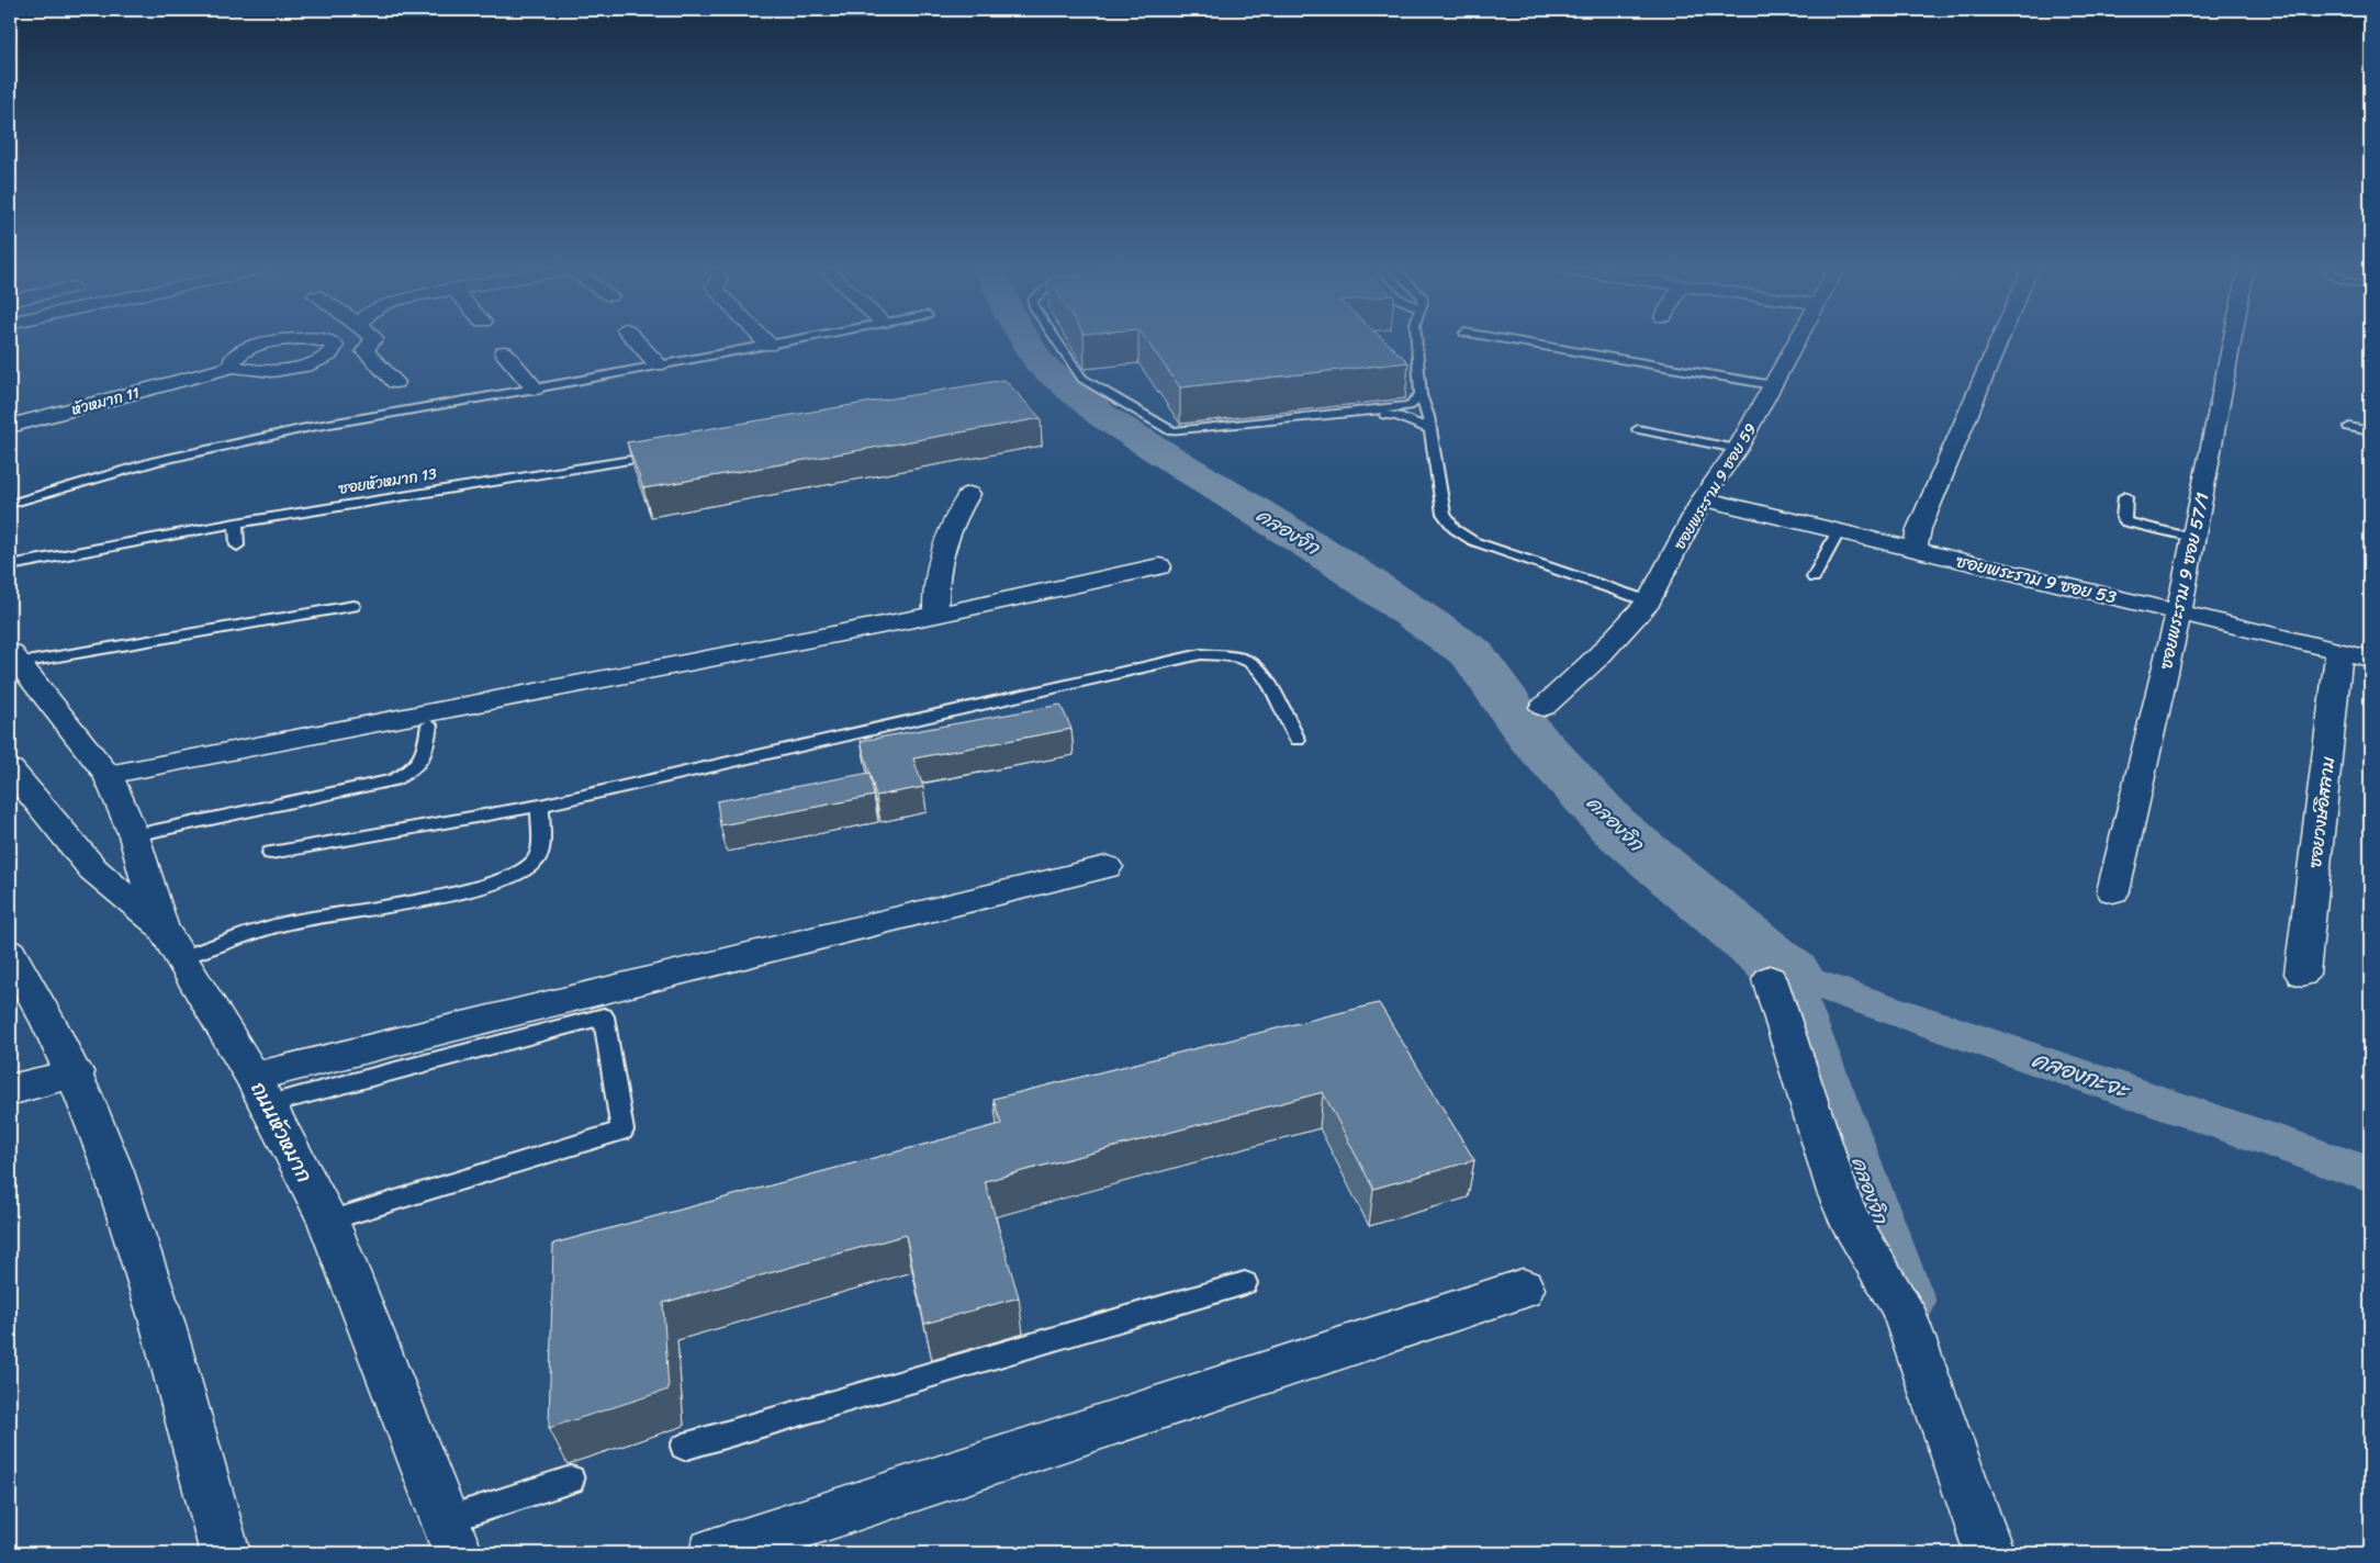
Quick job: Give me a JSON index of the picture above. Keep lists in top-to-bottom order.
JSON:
{
  "streets": {
    "street": [
      "หัวหมาก 11",
      "ซอยพระราม 9 ซอย 59",
      "ซอยพระราม 9 ซอย 53",
      "ซอยพระราม 9 ซอย 57/1",
      "ซอยวงษ์อิสลาม",
      "ถนนหัวหมาก"
    ],
    "lane": ["ซอยหัวหมาก 13"]
  },
  "crossings": [
    ["ซอยพระราม 9 ซอย 59", "ซอยพระราม 9 ซอย 53"],
    ["ซอยพระราม 9 ซอย 53", "ซอยพระราม 9 ซอย 57/1"],
    ["ซอยพระราม 9 ซอย 53", "ซอยวงษ์อิสลาม"]
  ],
  "water": ["คลองจิก", "คลองกะจะ"]
}
